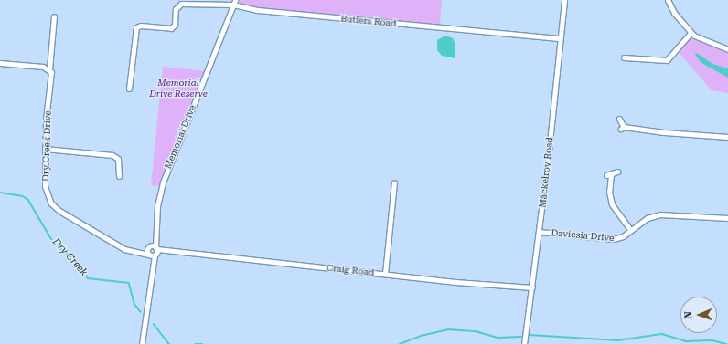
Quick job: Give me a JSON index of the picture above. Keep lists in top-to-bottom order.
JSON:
{
  "streets": {
    "street": [
      "Butlers Road",
      "Memorial Drive",
      "Dry Creek Drive",
      "Mackelroy Road",
      "Daviesia Drive",
      "Craig Road"
    ]
  },
  "crossings": [
    ["Butlers Road", "Memorial Drive"],
    ["Butlers Road", "Mackelroy Road"],
    ["Memorial Drive", "Dry Creek Drive"],
    ["Memorial Drive", "Craig Road"],
    ["Dry Creek Drive", "Craig Road"],
    ["Mackelroy Road", "Daviesia Drive"],
    ["Mackelroy Road", "Craig Road"]
  ],
  "water": ["Dry Creek"],
  "parks": ["Memorial Drive Reserve"],
  "north": "left"
}
